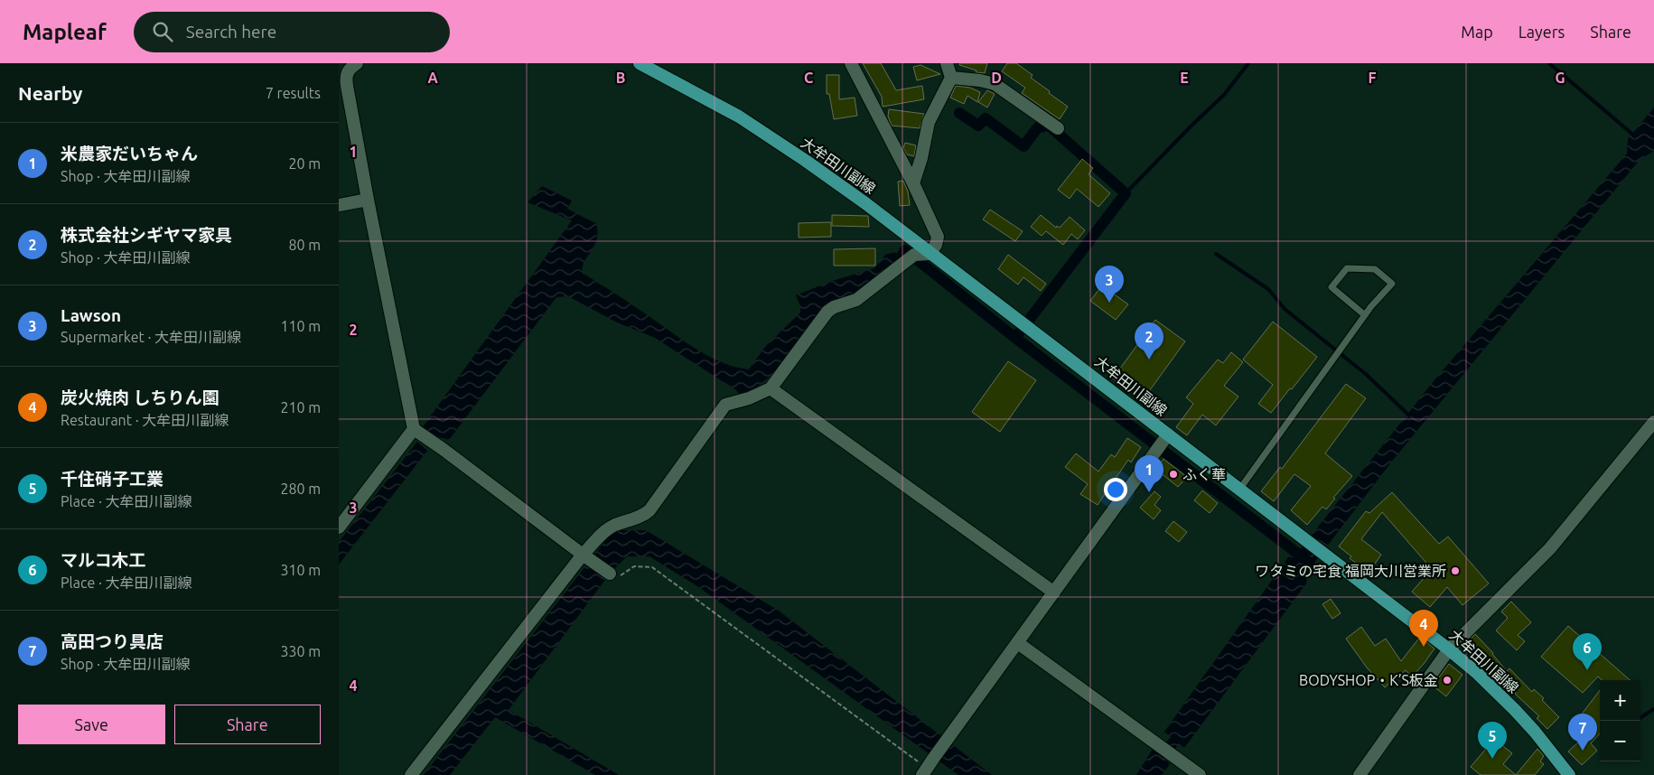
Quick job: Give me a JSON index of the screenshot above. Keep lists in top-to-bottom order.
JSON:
{
  "streets": {
    "main road": ["大牟田川副線"]
  },
  "places": ["ふく華", "ワタミの宅食 福岡大川営業所", "BODYSHOP・K’S板金"],
  "page": {
    "header": "Mapleaf",
    "search": "Search here",
    "nav": ["Map", "Layers", "Share"],
    "heading": ["Nearby", "7 results"],
    "list": [
      {
        "mark": "1",
        "name": "米農家だいちゃん",
        "note": "Shop · 大牟田川副線",
        "value": "20 m"
      },
      {
        "mark": "2",
        "name": "株式会社シギヤマ家具",
        "note": "Shop · 大牟田川副線",
        "value": "80 m"
      },
      {
        "mark": "3",
        "name": "Lawson",
        "note": "Supermarket · 大牟田川副線",
        "value": "110 m"
      },
      {
        "mark": "4",
        "name": "炭火焼肉 しちりん園",
        "note": "Restaurant · 大牟田川副線",
        "value": "210 m"
      },
      {
        "mark": "5",
        "name": "千住硝子工業",
        "note": "Place · 大牟田川副線",
        "value": "280 m"
      },
      {
        "mark": "6",
        "name": "マルコ木工",
        "note": "Place · 大牟田川副線",
        "value": "310 m"
      },
      {
        "mark": "7",
        "name": "高田つり具店",
        "note": "Shop · 大牟田川副線",
        "value": "330 m"
      }
    ],
    "pins": [
      "3",
      "2",
      "1",
      "4",
      "6",
      "7",
      "5"
    ],
    "map_buttons": ["+", "−"],
    "buttons": ["Save", "Share"]
  },
  "grid": {
    "columns": [
      "A",
      "B",
      "C",
      "D",
      "E",
      "F",
      "G"
    ],
    "rows": [
      "1",
      "2",
      "3",
      "4"
    ]
  }
}
